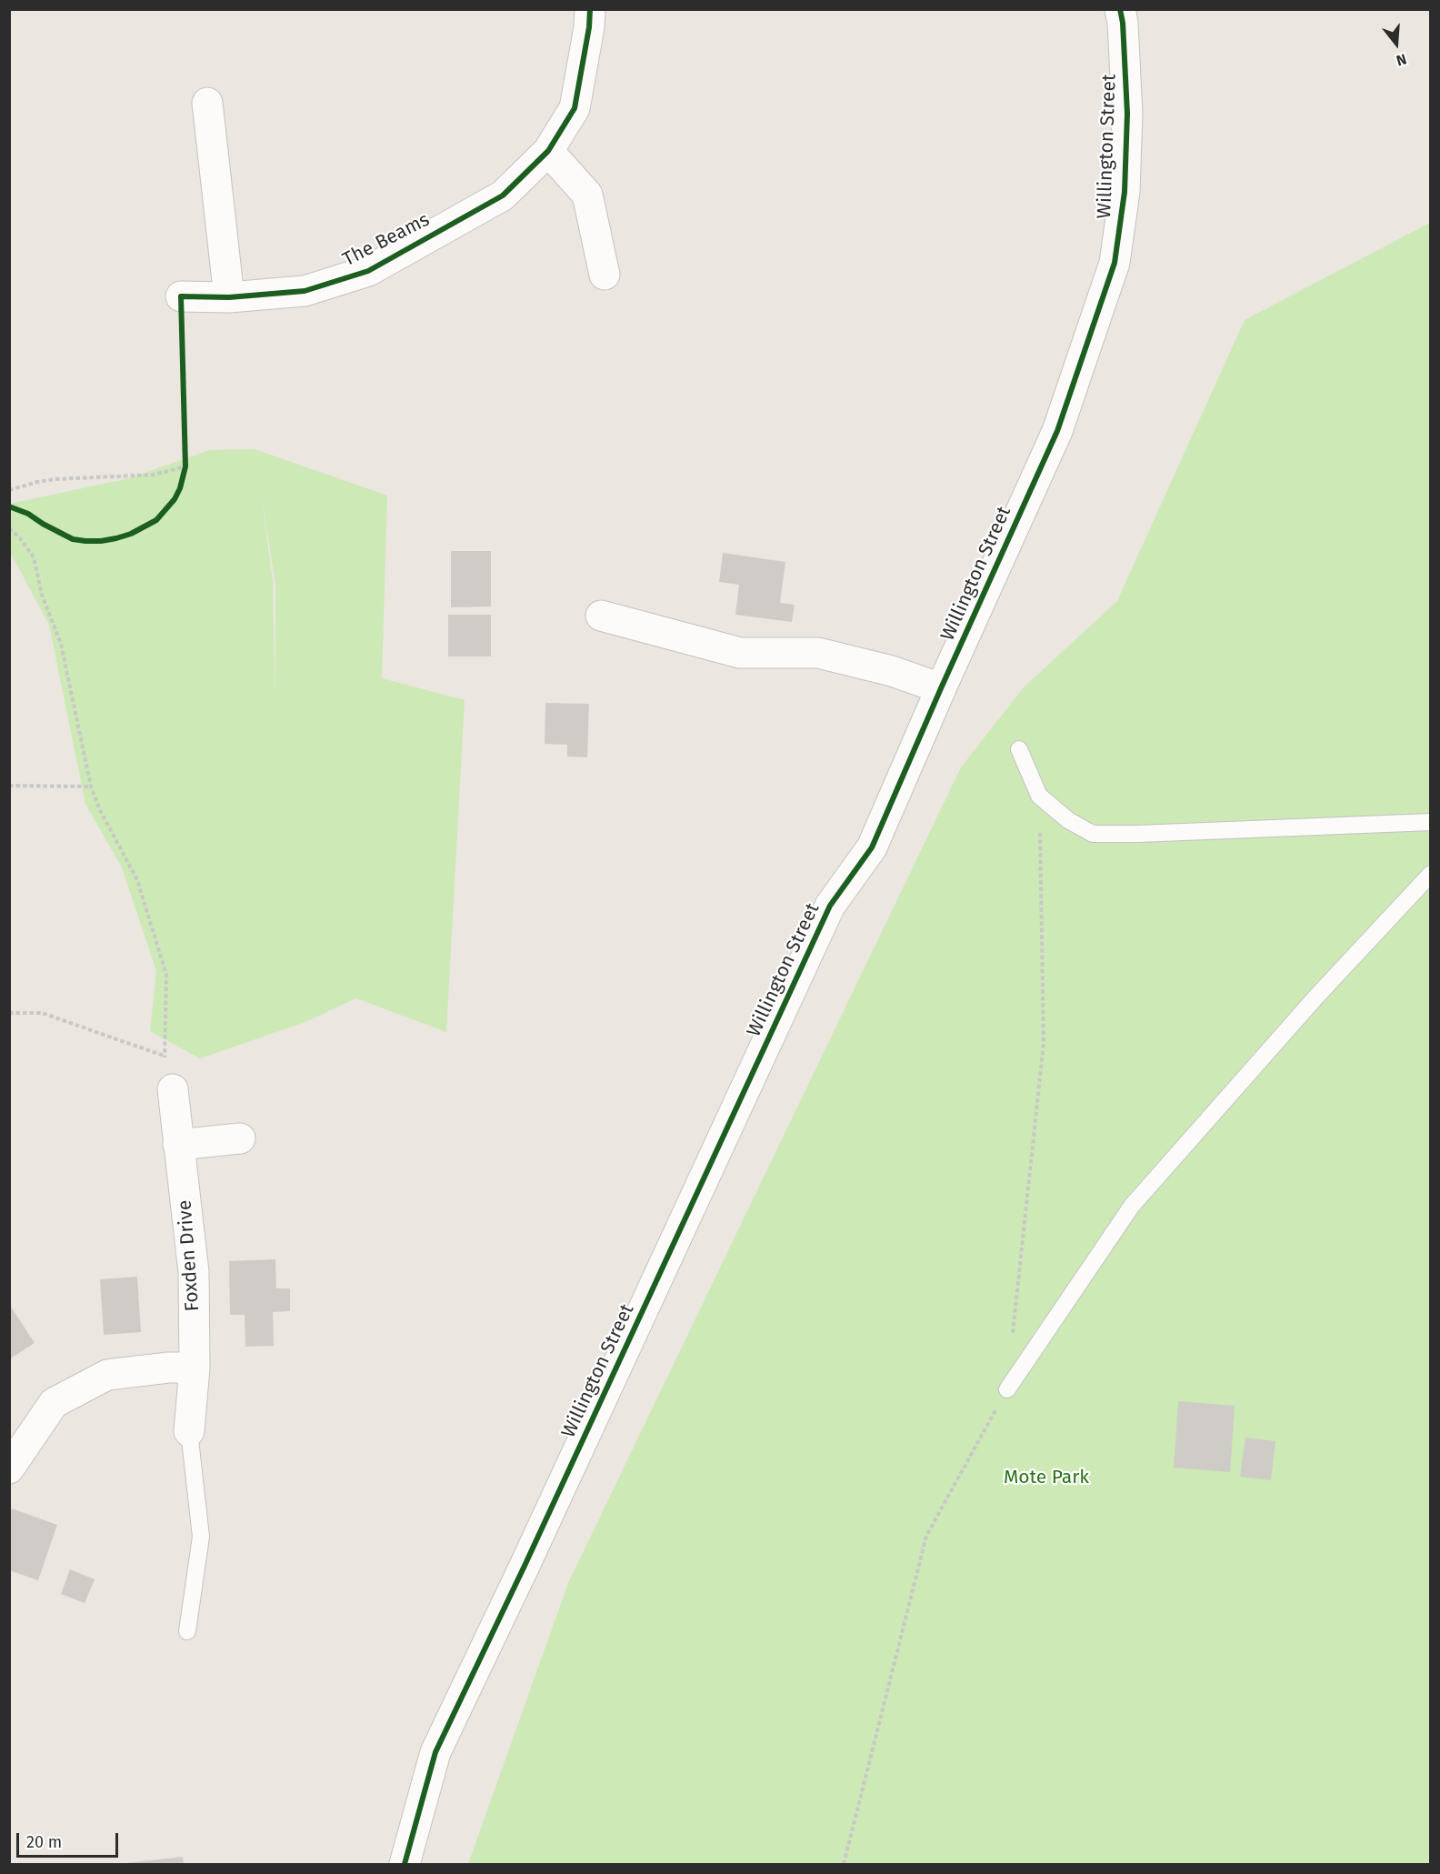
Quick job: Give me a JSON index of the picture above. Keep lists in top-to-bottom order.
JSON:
{
  "streets": {
    "street": ["Willington Street", "The Beams", "Foxden Drive"]
  },
  "parks": ["Mote Park"],
  "scale_bar": "20 m",
  "north": "bottom"
}
